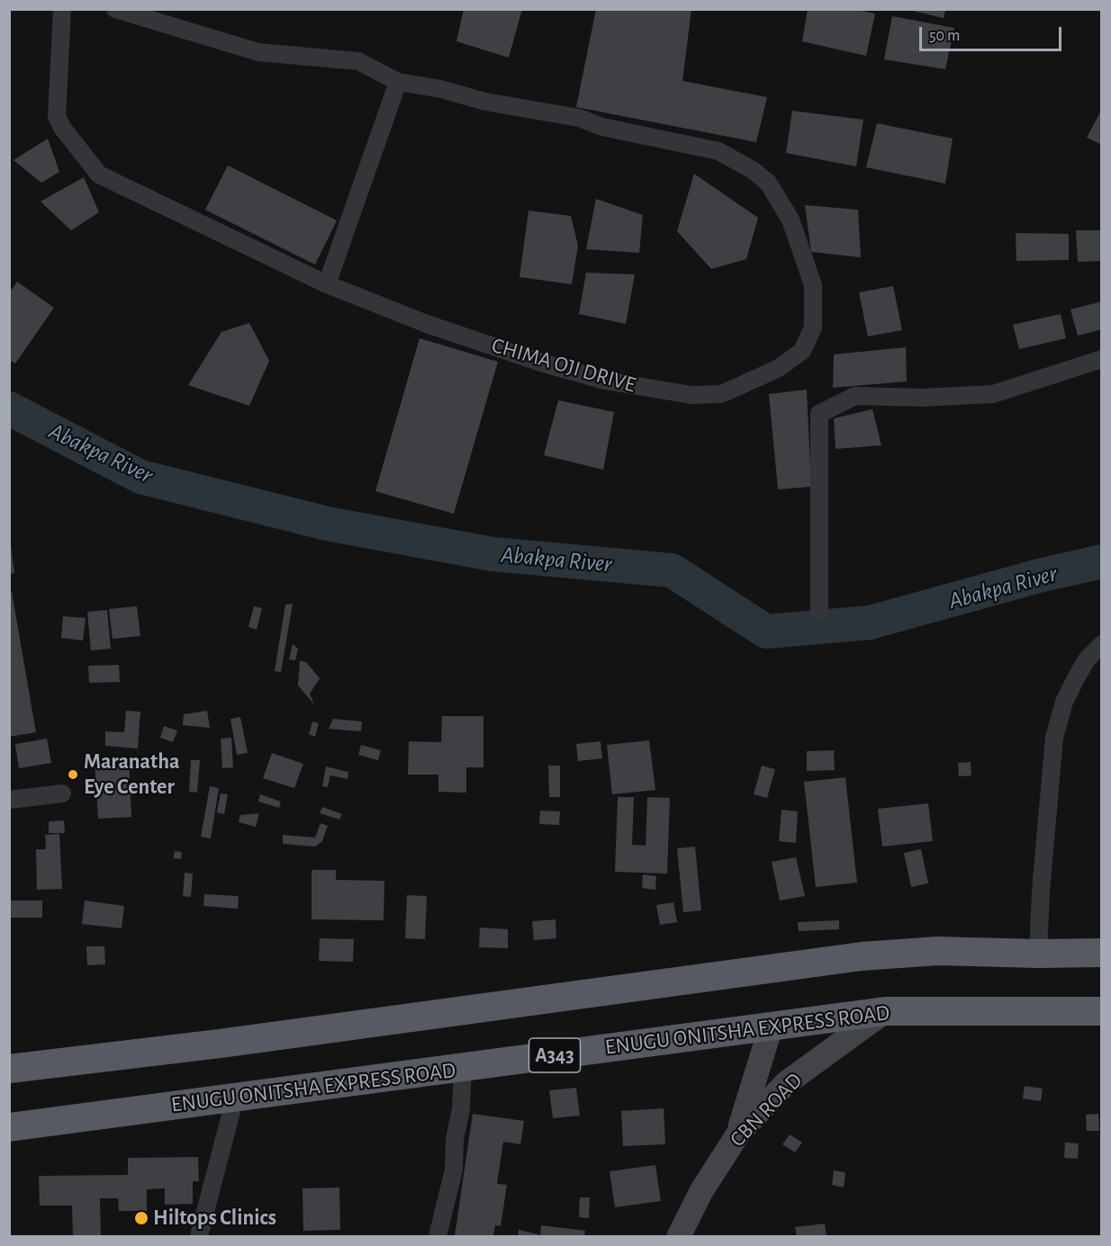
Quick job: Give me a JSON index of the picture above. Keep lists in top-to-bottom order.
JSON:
{
  "streets": {
    "highway": ["ENUGU ONITSHA EXPRESS ROAD", "A343"],
    "main road": ["CBN ROAD"],
    "street": ["CHIMA OJI DRIVE"]
  },
  "crossings": [
    ["ENUGU ONITSHA EXPRESS ROAD", "CBN ROAD"]
  ],
  "water": ["Abakpa River"],
  "places": ["Maranatha Eye Center", "Hiltops Clinics"],
  "scale_bar": "50 m"
}
